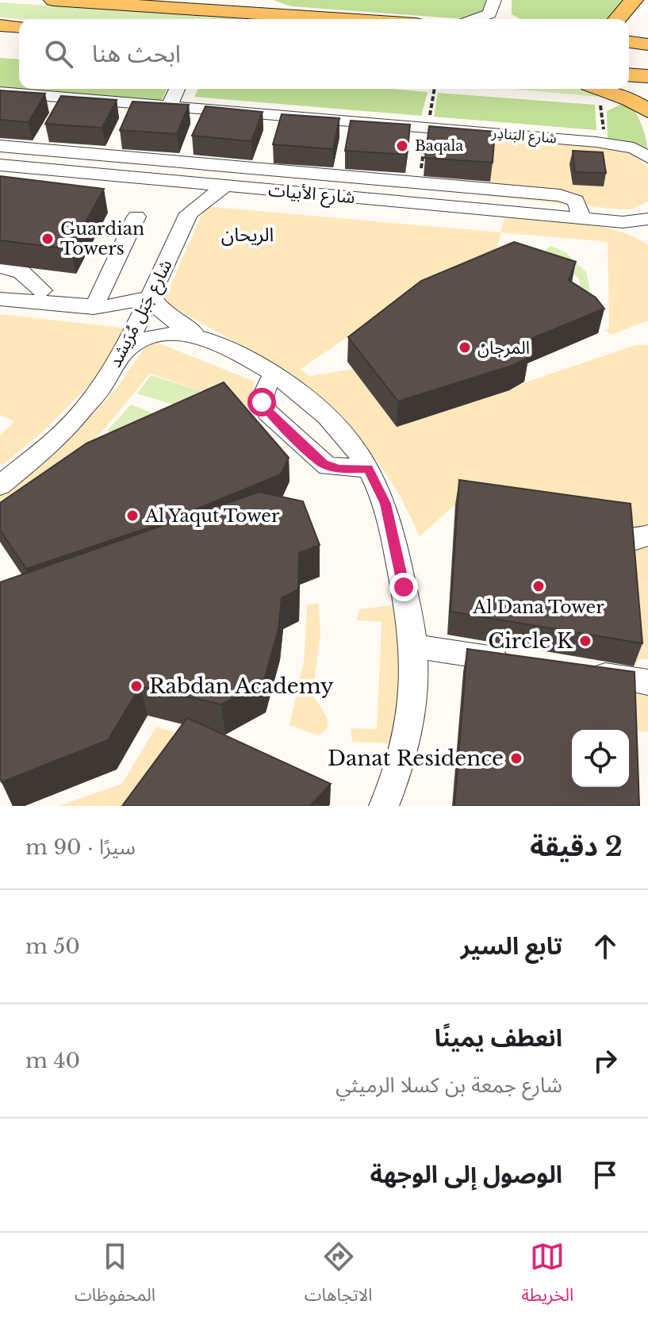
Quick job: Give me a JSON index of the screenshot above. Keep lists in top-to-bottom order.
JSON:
{
  "streets": {
    "street": ["شارع البَنادِر", "شارع الأبيات", "شارع جَبَل مُرَيشد"]
  },
  "crossings": [
    ["شارع الأبيات", "شارع جَبَل مُرَيشد"]
  ],
  "districts": ["الريحان"],
  "places": [
    "Baqala",
    "Guardian Towers",
    "المرجان",
    "Al Yaqut Tower",
    "Al Dana Tower",
    "Circle K",
    "Rabdan Academy",
    "Danat Residence"
  ],
  "page": {
    "search": "ابحث هنا",
    "heading": ["2 دقيقة", "سيرًا · 90 m"],
    "list": [
      ["تابع السير", "50 m"],
      ["انعطف يمينًا", "شارع جمعة بن كسلا الرميثي", "40 m"],
      "الوصول إلى الوجهة"
    ],
    "nav": ["الخريطة", "الاتجاهات", "المحفوظات"]
  }
}
